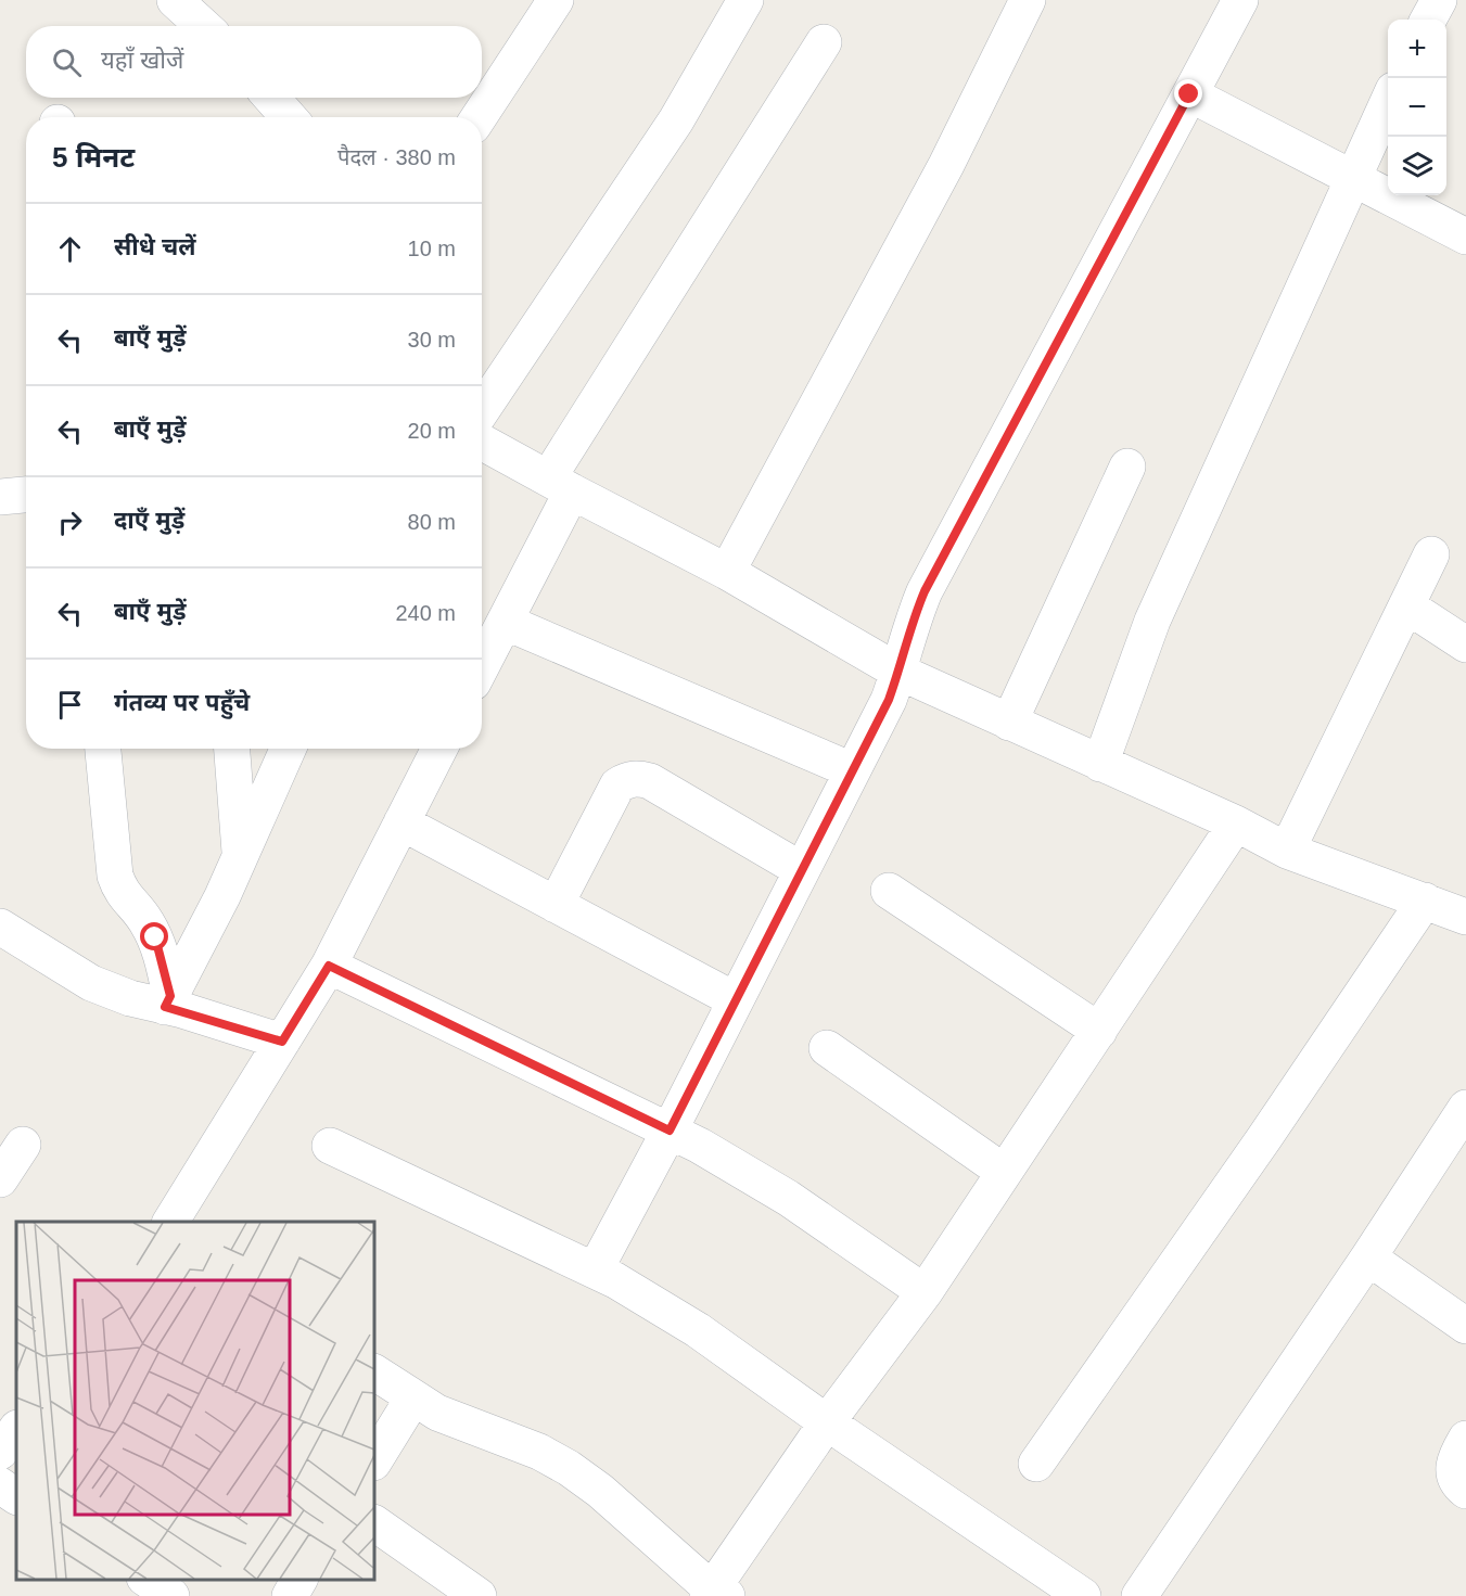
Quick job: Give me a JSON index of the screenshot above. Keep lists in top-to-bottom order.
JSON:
{
  "page": {
    "map_buttons": ["+", "−"],
    "search": "यहाँ खोजें",
    "heading": ["5 मिनट", "पैदल · 380 m"],
    "list": [
      ["सीधे चलें", "10 m"],
      ["बाएँ मुड़ें", "30 m"],
      ["बाएँ मुड़ें", "20 m"],
      ["दाएँ मुड़ें", "80 m"],
      ["बाएँ मुड़ें", "240 m"],
      "गंतव्य पर पहुँचे"
    ]
  }
}
